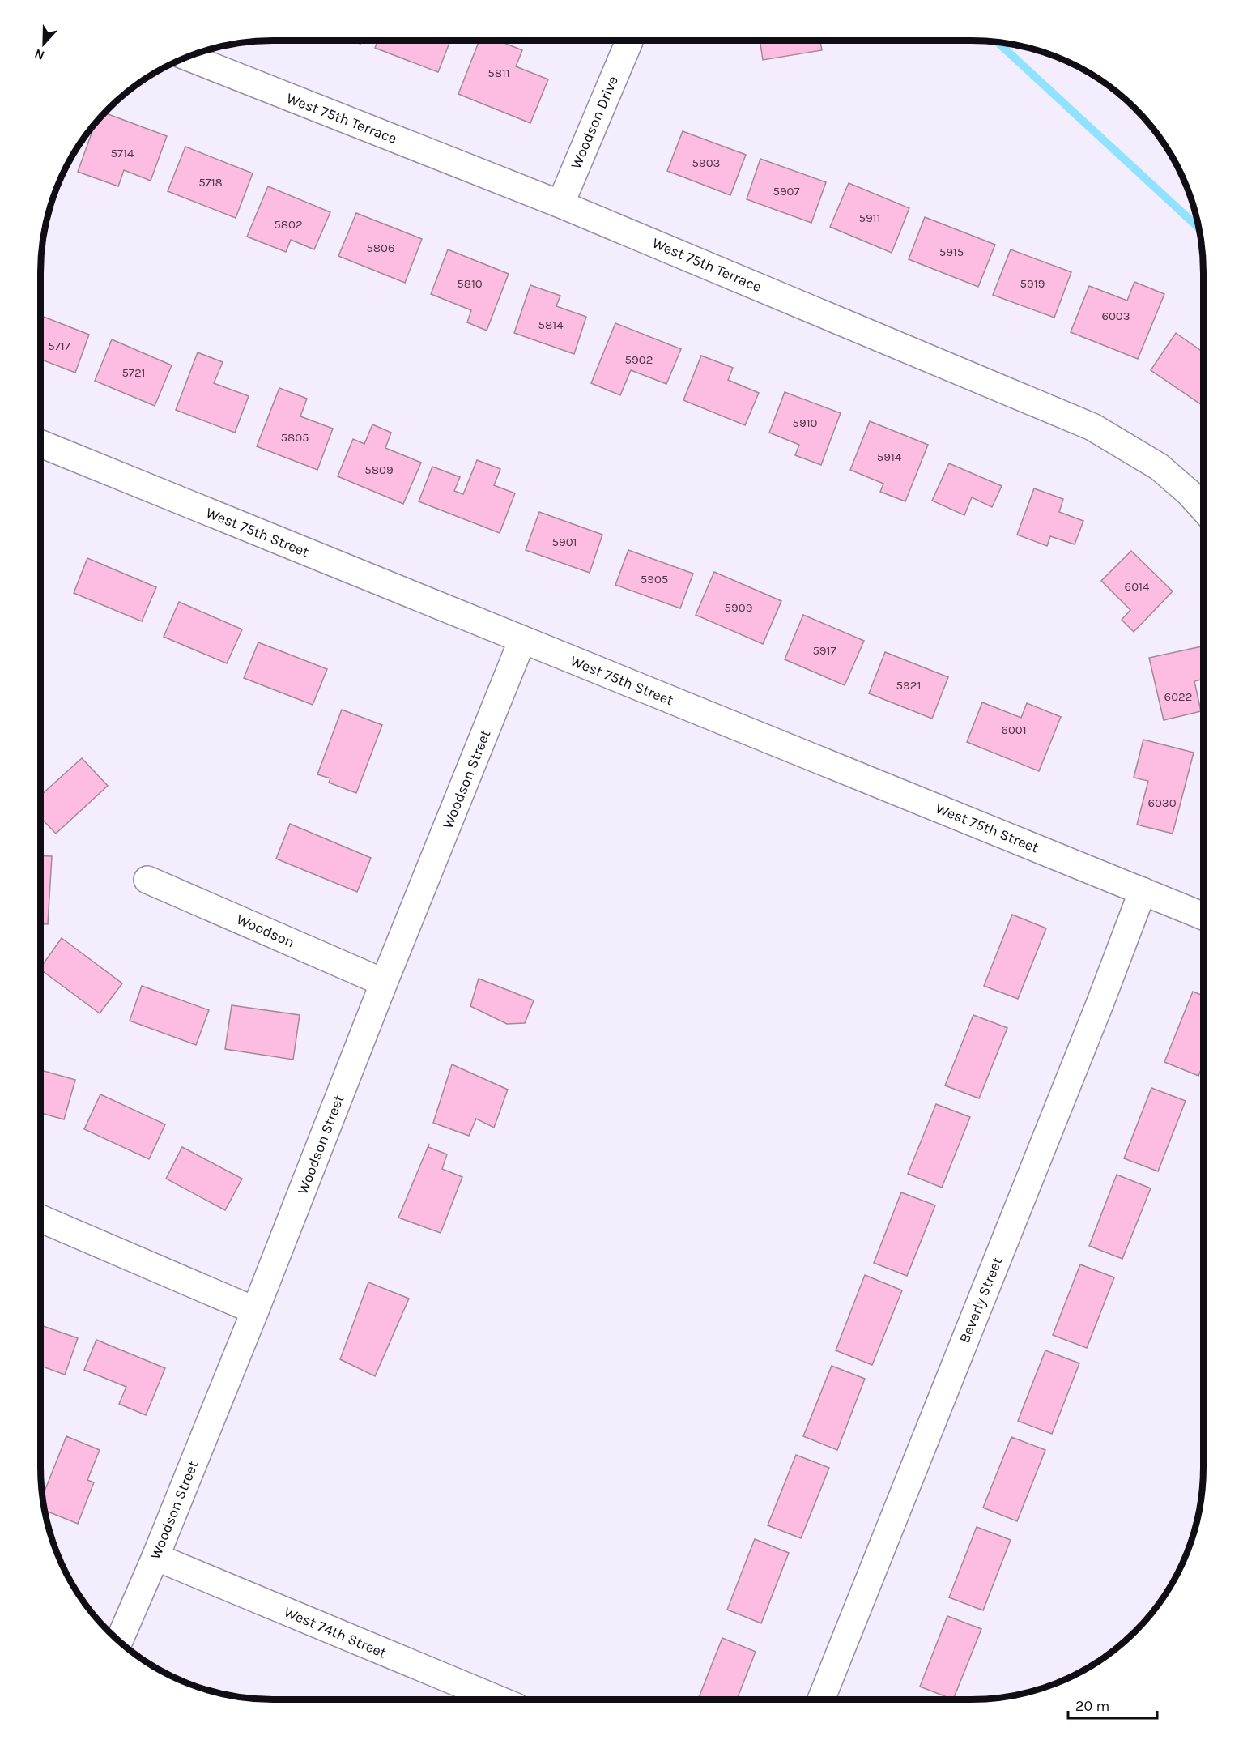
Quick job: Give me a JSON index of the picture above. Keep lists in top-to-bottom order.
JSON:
{
  "streets": {
    "street": [
      "West 75th Terrace",
      "Woodson Drive",
      "West 75th Street",
      "Woodson Street",
      "Woodson",
      "Beverly Street",
      "West 74th Street"
    ]
  },
  "crossings": [
    ["West 75th Terrace", "Woodson Drive"],
    ["West 75th Street", "Woodson Street"],
    ["West 75th Street", "Beverly Street"],
    ["Woodson Street", "Woodson"],
    ["Woodson Street", "West 74th Street"]
  ],
  "house_numbers": [
    "5811",
    "5714",
    "5903",
    "5718",
    "5907",
    "5911",
    "5802",
    "5806",
    "5915",
    "5810",
    "5919",
    "6003",
    "5814",
    "5717",
    "5902",
    "5721",
    "5910",
    "5805",
    "5914",
    "5809",
    "5901",
    "5905",
    "6014",
    "5909",
    "5917",
    "5921",
    "6022",
    "6001",
    "6030"
  ],
  "scale_bar": "20 m",
  "north": "bottom"
}
